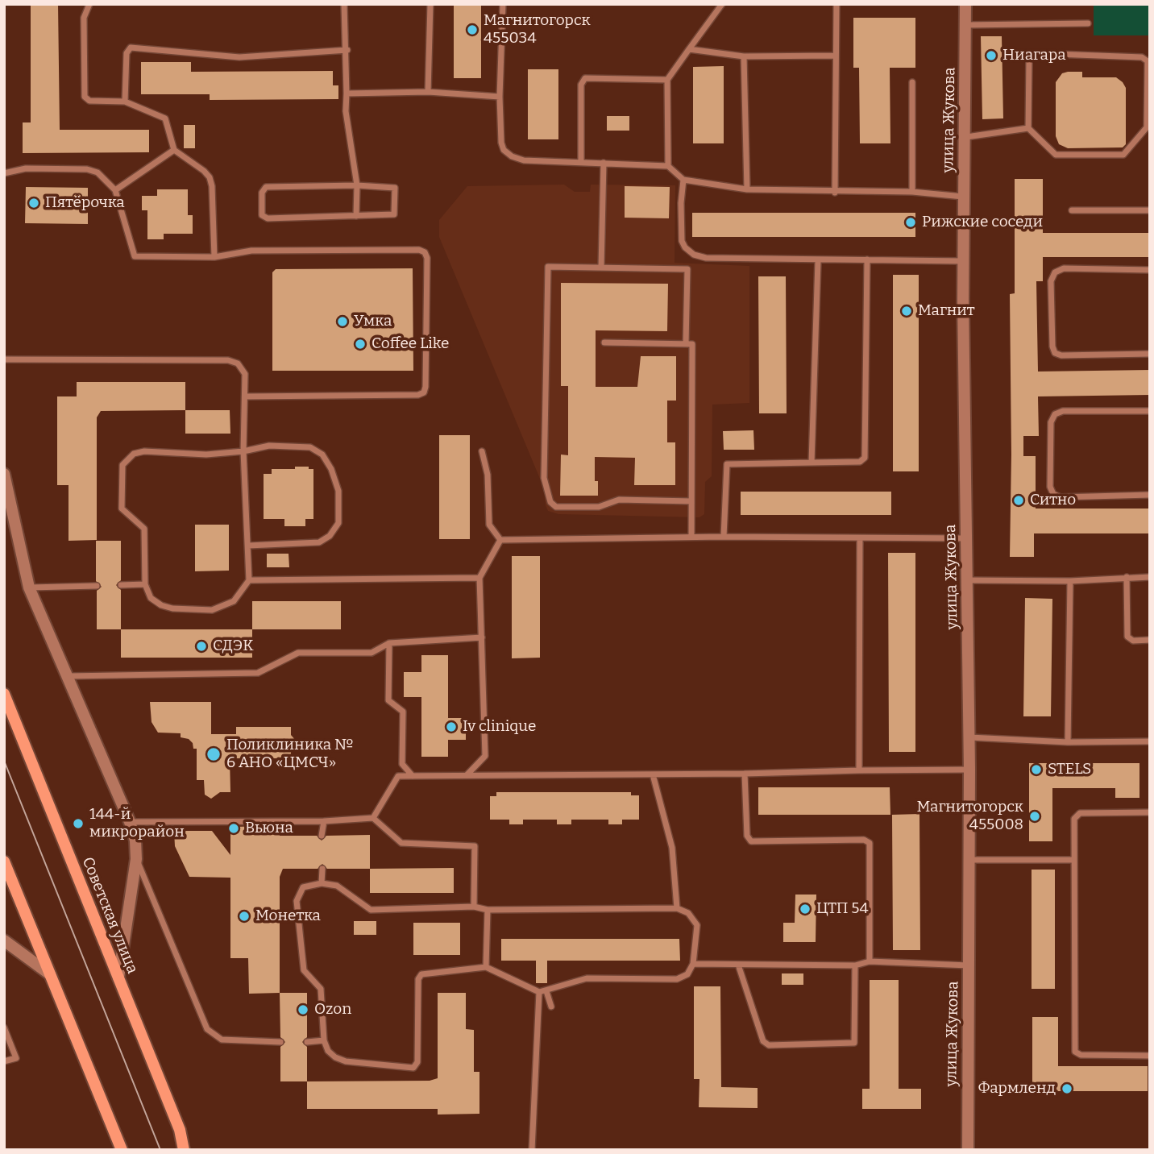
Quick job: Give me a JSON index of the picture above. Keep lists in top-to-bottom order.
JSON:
{
  "streets": {
    "main road": ["Советская улица"],
    "street": ["улица Жукова"]
  },
  "places": [
    "Магнитогорск 455034",
    "Ниагара",
    "Пятёрочка",
    "Рижские соседи",
    "Магнит",
    "Умка",
    "Coffee Like",
    "Ситно",
    "СДЭК",
    "Iv clinique",
    "Поликлиника № 6 АНО «ЦМСЧ»",
    "STELS",
    "Магнитогорск 455008",
    "144-й микрорайон",
    "Вьюна",
    "ЦТП 54",
    "Монетка",
    "Ozon",
    "Фармленд"
  ]
}
